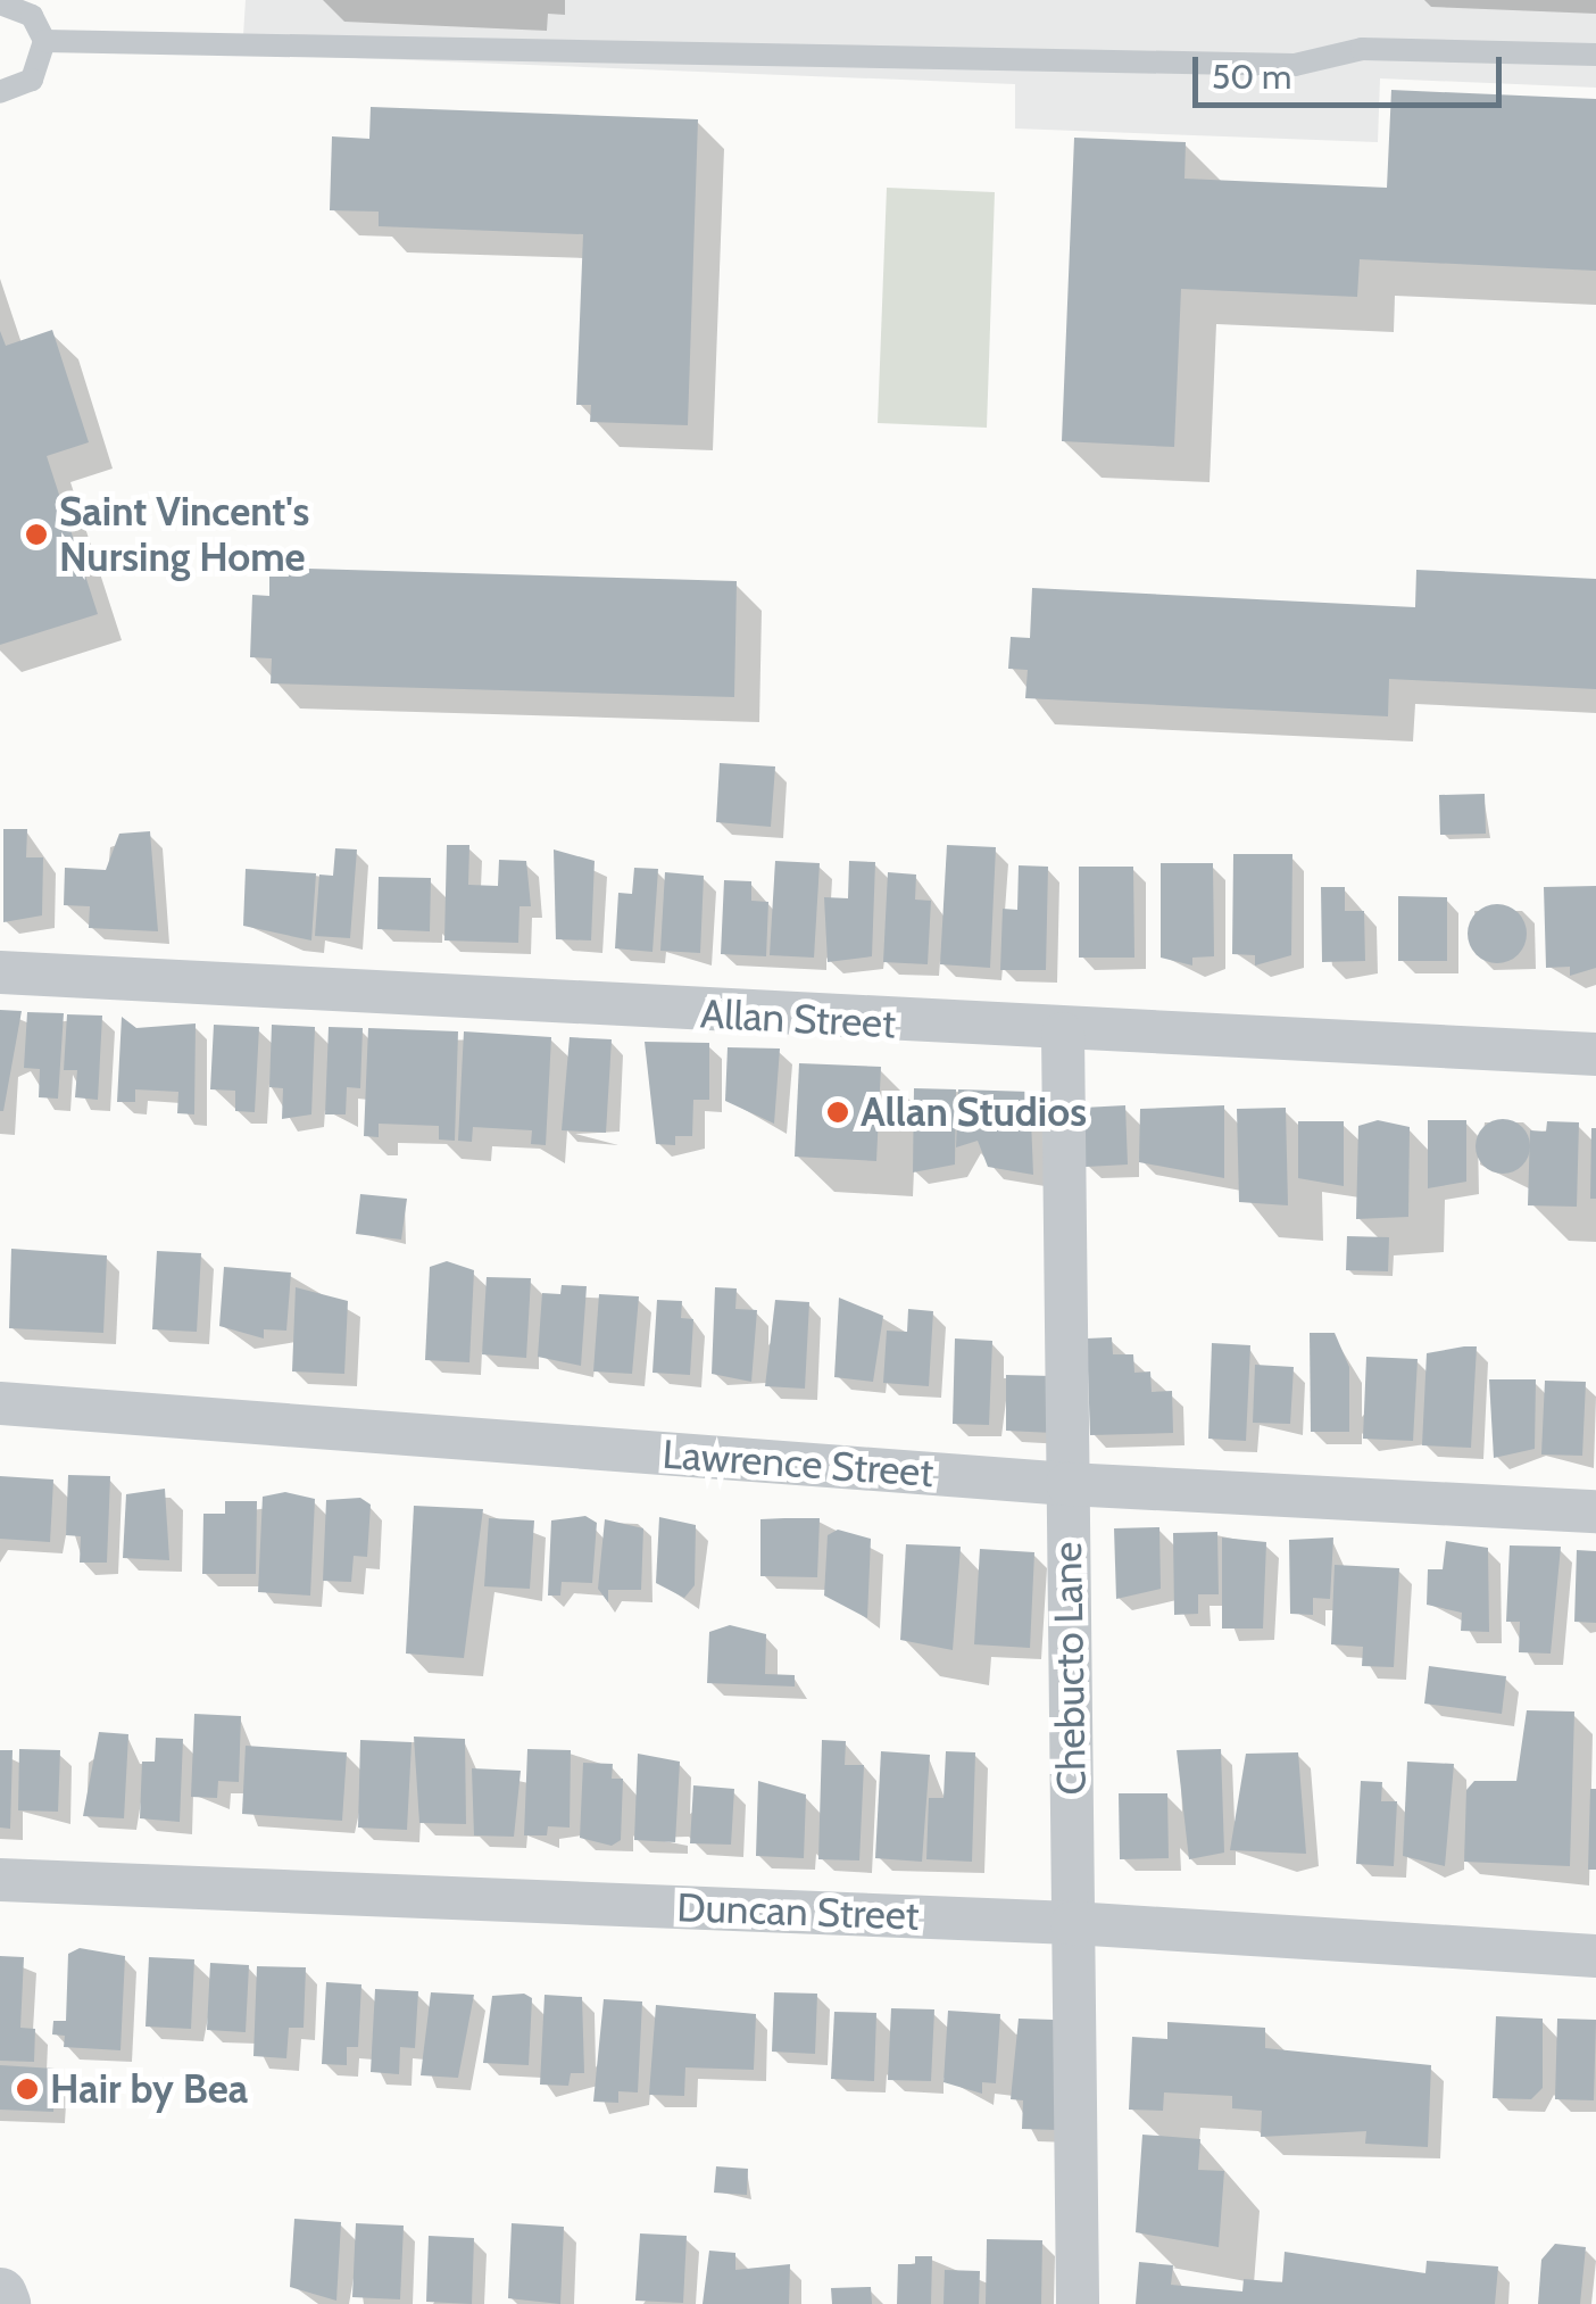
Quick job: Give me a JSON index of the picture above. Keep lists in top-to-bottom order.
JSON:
{
  "streets": {
    "street": [
      "Allan Street",
      "Lawrence Street",
      "Chebucto Lane",
      "Duncan Street"
    ]
  },
  "crossings": [
    ["Allan Street", "Chebucto Lane"],
    ["Lawrence Street", "Chebucto Lane"],
    ["Chebucto Lane", "Duncan Street"]
  ],
  "places": ["Saint Vincent's Nursing Home", "Allan Studios", "Hair by Bea"],
  "scale_bar": "50 m"
}
